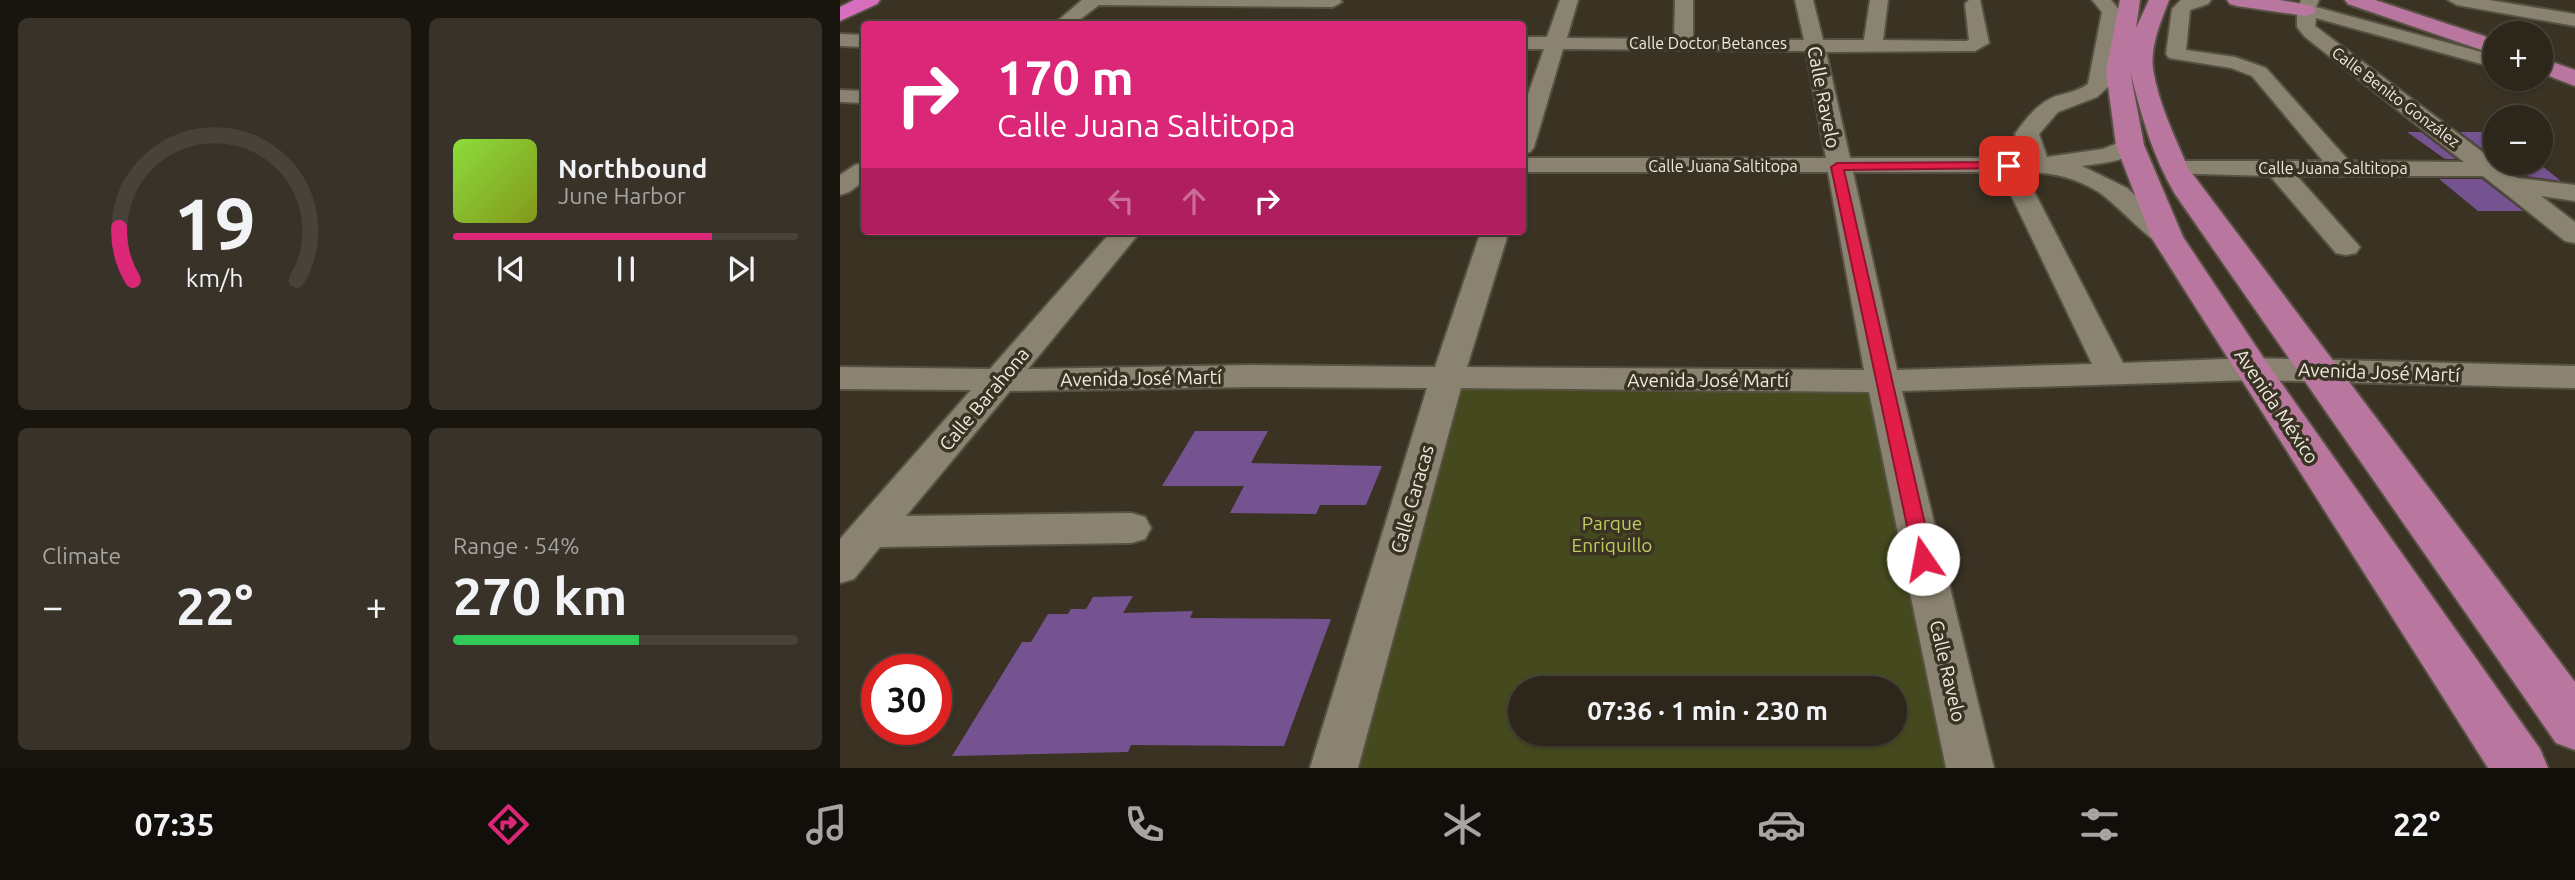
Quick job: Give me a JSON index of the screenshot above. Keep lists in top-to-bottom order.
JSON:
{
  "streets": {
    "main road": ["Avenida México"],
    "street": [
      "Calle Doctor Betances",
      "Calle Ravelo",
      "Calle Benito González",
      "Calle Juana Saltitopa",
      "Avenida José Martí",
      "Calle Barahona",
      "Calle Caracas"
    ]
  },
  "crossings": [
    ["Calle Doctor Betances", "Calle Ravelo"],
    ["Calle Ravelo", "Calle Juana Saltitopa"],
    ["Calle Ravelo", "Avenida José Martí"],
    ["Calle Juana Saltitopa", "Avenida México"],
    ["Avenida José Martí", "Calle Barahona"],
    ["Avenida José Martí", "Avenida México"],
    ["Avenida José Martí", "Calle Caracas"]
  ],
  "parks": ["Parque Enriquillo"],
  "page": {
    "map_buttons": ["+", "−"],
    "turn": ["170 m", "Calle Juana Saltitopa"],
    "song": ["Northbound", "June Harbor"],
    "tile": [
      "Climate",
      ["Range · 54%", "270 km"]
    ],
    "heat": ["−", "22°", "+"],
    "limit": "30",
    "trip": "07:36 · 1 min · 230 m",
    "tabs": ["07:35", "22°"],
    "gauge": ["19", "km/h"]
  }
}
